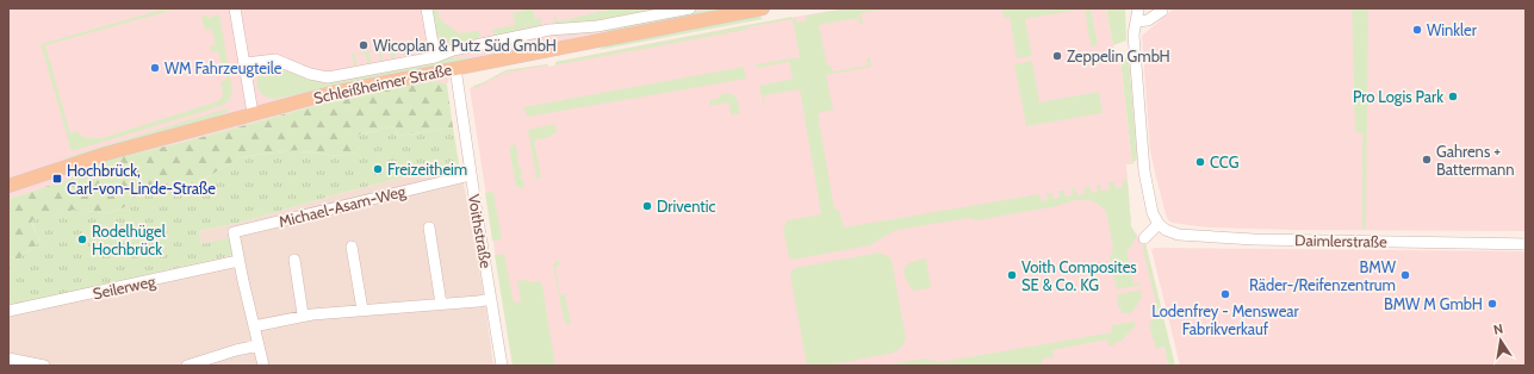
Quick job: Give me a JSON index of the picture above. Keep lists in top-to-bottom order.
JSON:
{
  "streets": {
    "main road": ["Schleißheimer Straße"],
    "street": [
      "Michael-Asam-Weg",
      "Voithstraße",
      "Daimlerstraße",
      "Seilerweg"
    ]
  },
  "crossings": [
    ["Schleißheimer Straße", "Voithstraße"],
    ["Michael-Asam-Weg", "Voithstraße"],
    ["Michael-Asam-Weg", "Seilerweg"]
  ],
  "places": {
    "other": [
      "Winkler",
      "Wicoplan & Putz Süd GmbH",
      "Zeppelin GmbH",
      "WM Fahrzeugteile",
      "Pro Logis Park",
      "Gahrens + Battermann",
      "CCG",
      "Freizeitheim",
      "Driventic",
      "Rodelhügel Hochbrück",
      "Voith Composites SE & Co. KG",
      "BMW Räder-/Reifenzentrum",
      "Lodenfrey - Menswear Fabrikverkauf",
      "BMW M GmbH"
    ],
    "transit": ["Hochbrück, Carl-von-Linde-Straße"]
  },
  "north": "top"
}
